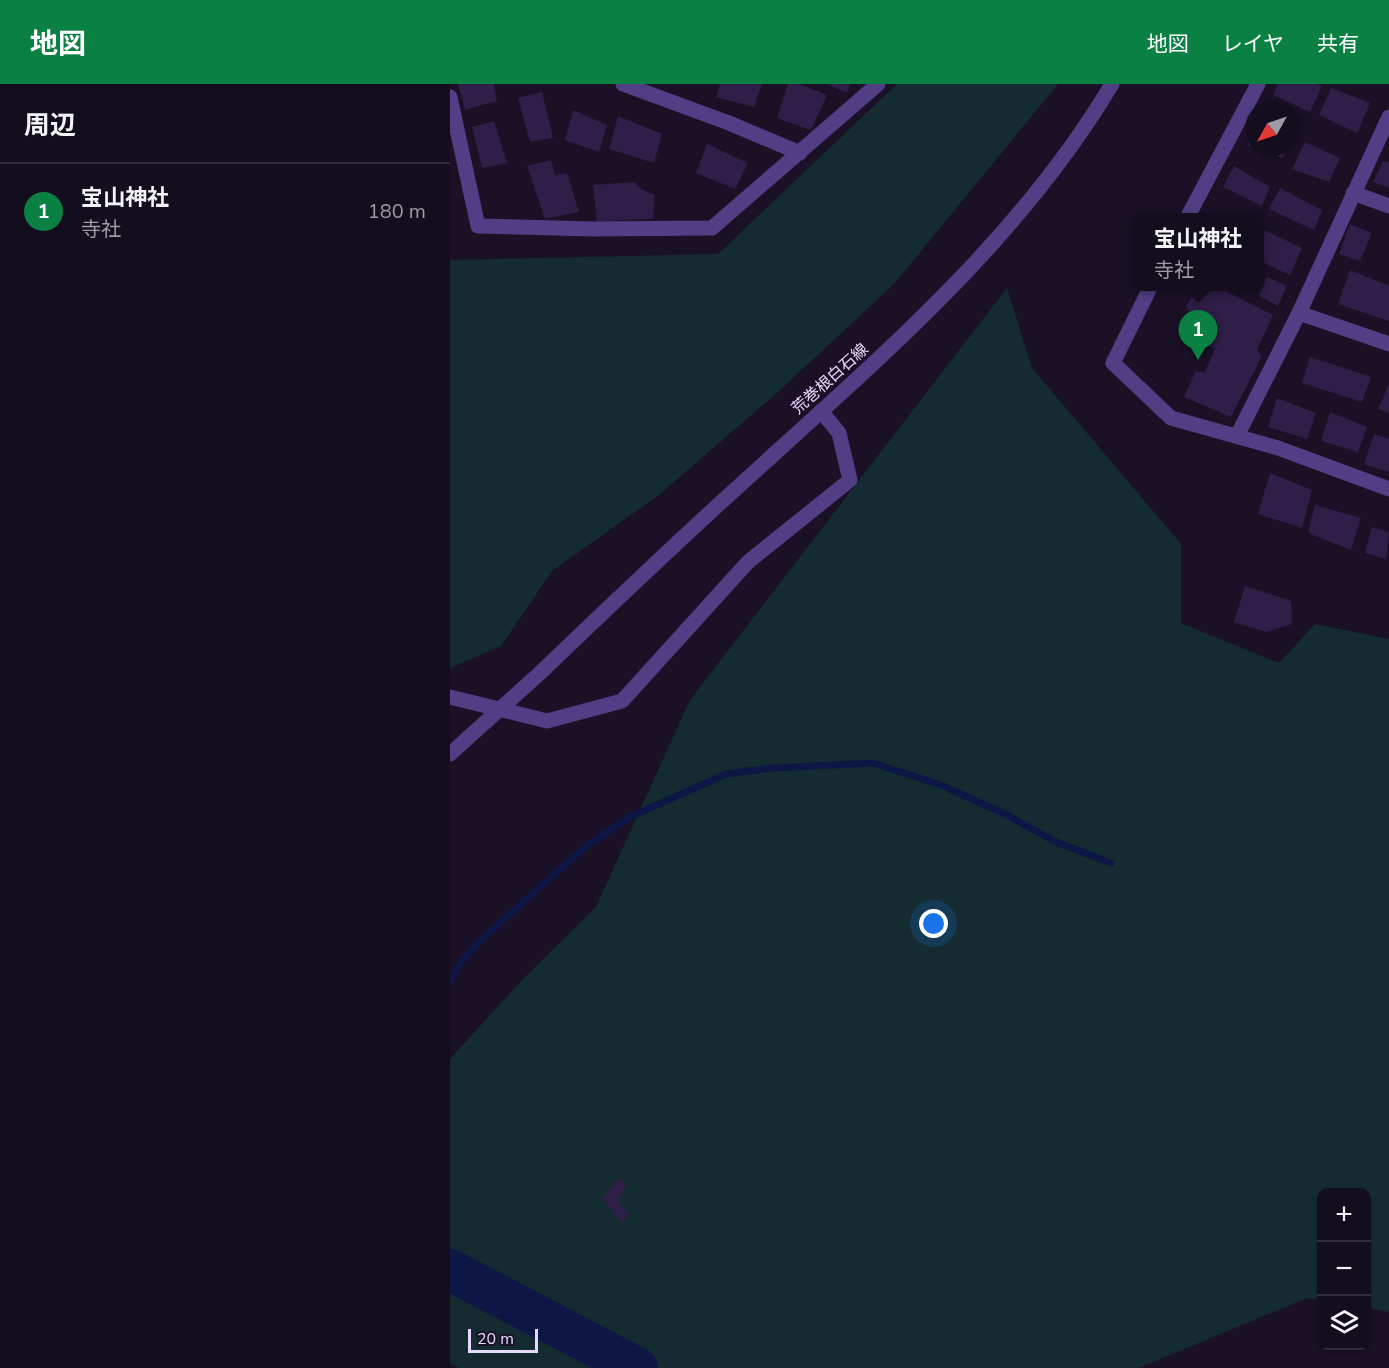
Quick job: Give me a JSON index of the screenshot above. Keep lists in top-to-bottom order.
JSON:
{
  "streets": {
    "street": ["荒巻根白石線"]
  },
  "scale_bar": "20 m",
  "north": "bottom left",
  "page": {
    "header": "地図",
    "nav": ["地図", "レイヤ", "共有"],
    "heading": "周辺",
    "list": [
      {
        "mark": "1",
        "name": "宝山神社",
        "note": "寺社",
        "value": "180 m"
      }
    ],
    "popup": ["宝山神社", "寺社"],
    "pins": "1",
    "map_buttons": ["+", "−"],
    "scale": "20 m"
  }
}
